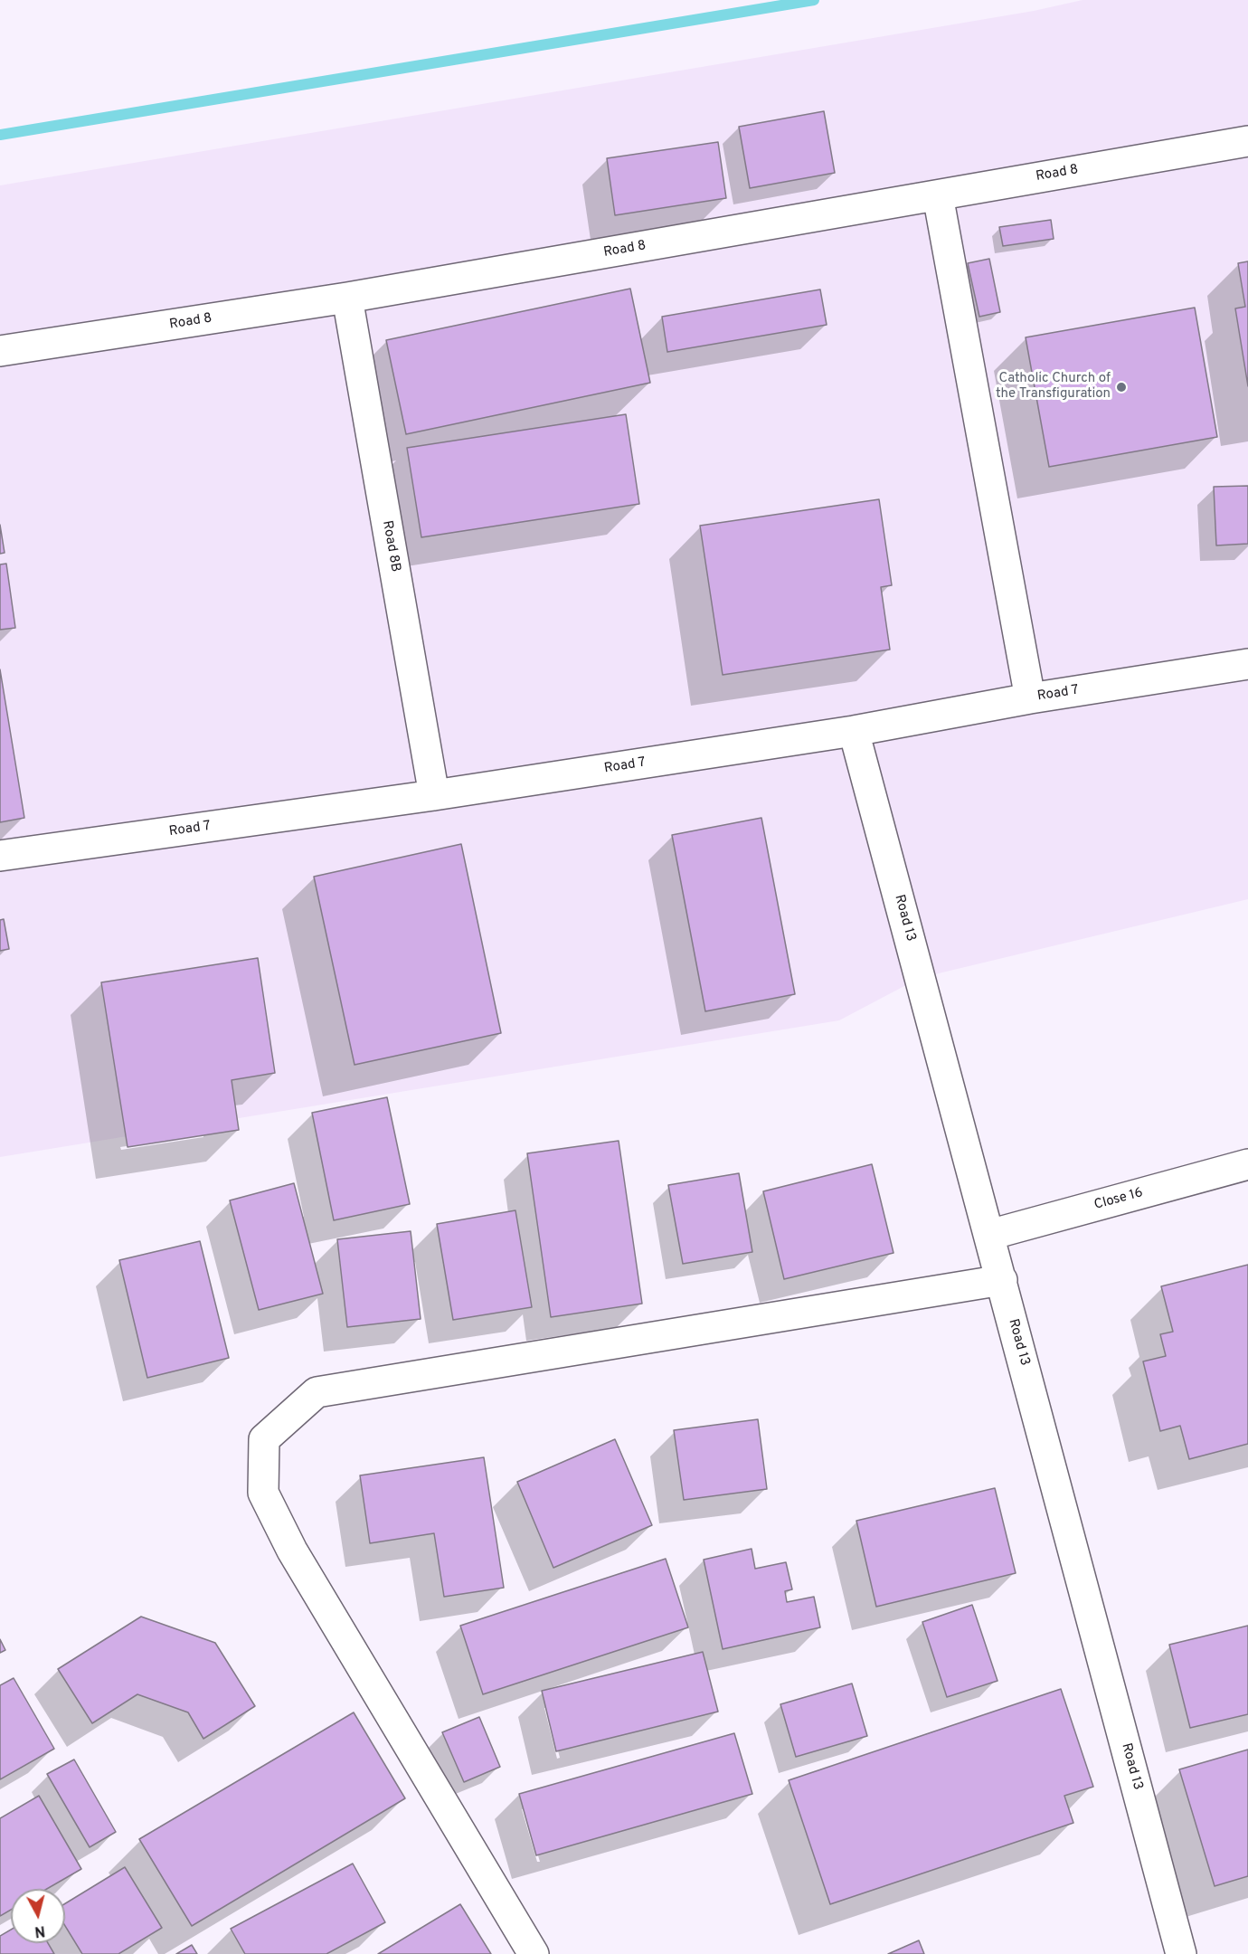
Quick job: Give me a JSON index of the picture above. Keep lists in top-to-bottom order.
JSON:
{
  "streets": {
    "street": [
      "Road 8",
      "Road 8B",
      "Road 7",
      "Road 13",
      "Close 16"
    ]
  },
  "crossings": [
    ["Road 8", "Road 8B"],
    ["Road 8B", "Road 7"],
    ["Road 7", "Road 13"],
    ["Road 13", "Close 16"]
  ],
  "places": ["Catholic Church of the Transfiguration"],
  "north": "bottom"
}
